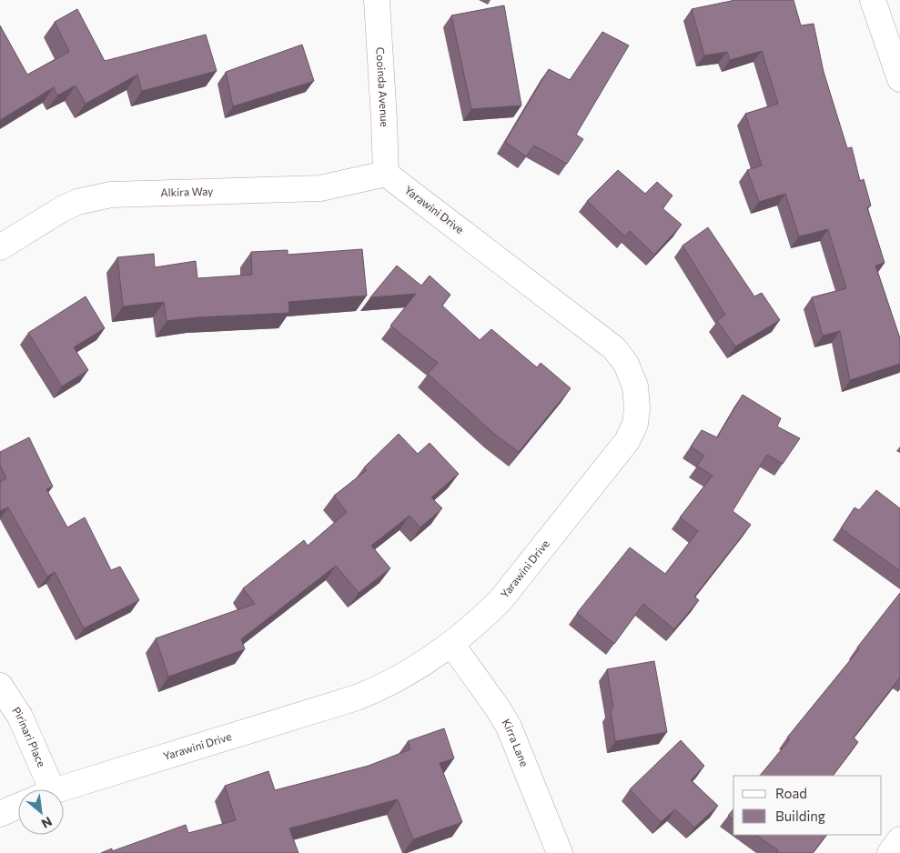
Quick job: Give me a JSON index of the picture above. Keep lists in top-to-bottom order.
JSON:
{
  "streets": {
    "street": [
      "Cooinda Avenue",
      "Alkira Way",
      "Yarawini Drive",
      "Pirinari Place",
      "Kirra Lane"
    ]
  },
  "crossings": [
    ["Cooinda Avenue", "Alkira Way"],
    ["Cooinda Avenue", "Yarawini Drive"],
    ["Alkira Way", "Yarawini Drive"],
    ["Yarawini Drive", "Kirra Lane"]
  ],
  "legend": ["Road", "Building"],
  "north": "bottom right"
}
